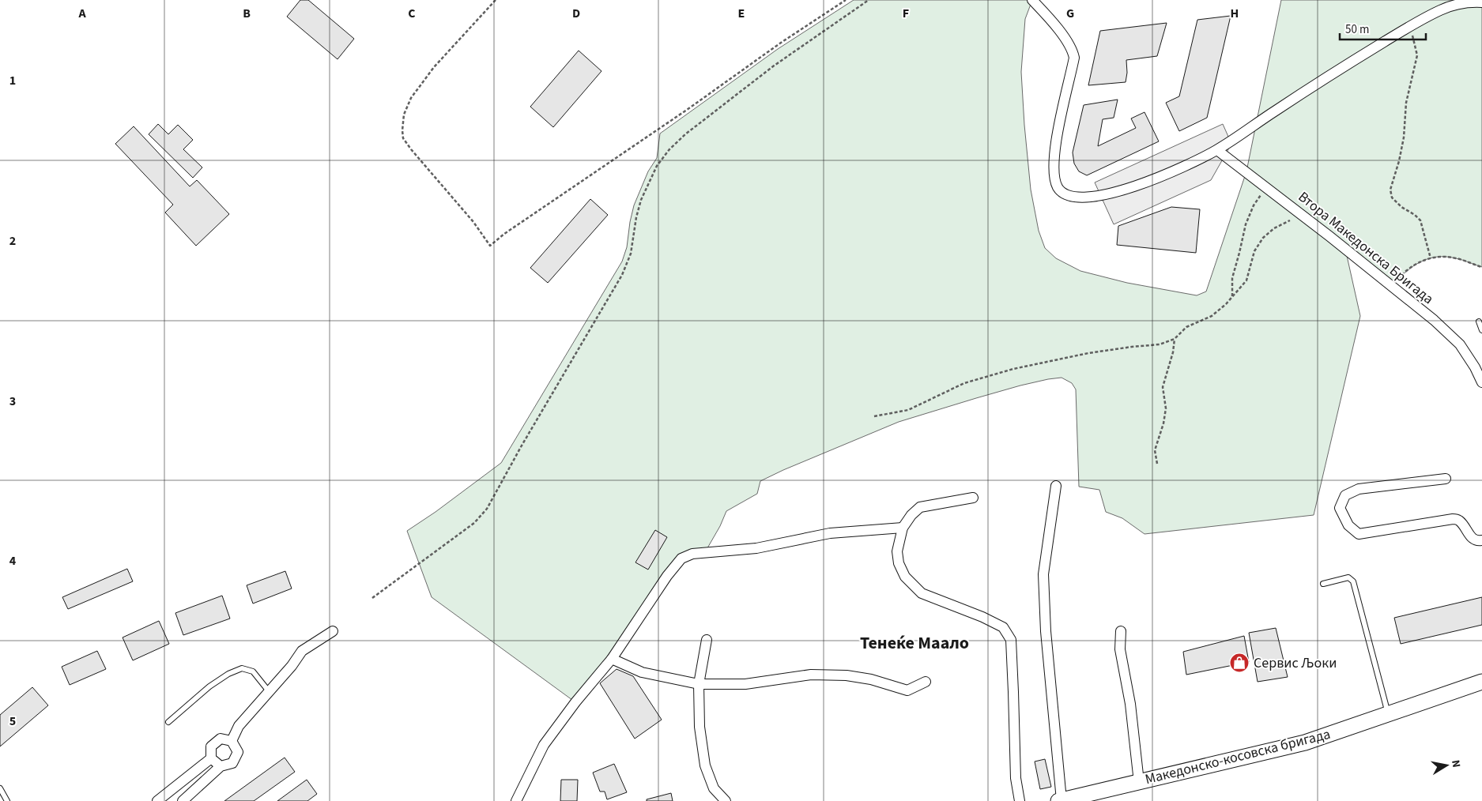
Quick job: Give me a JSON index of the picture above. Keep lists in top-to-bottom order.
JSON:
{
  "streets": {
    "street": ["Втора Македонска Бригада", "Македонско-косовска бригада"]
  },
  "districts": ["Тенеќе Маало"],
  "places": {
    "shop": ["Сервис Љоки"]
  },
  "scale_bar": "50 m",
  "north": "right",
  "grid": {
    "columns": [
      "A",
      "B",
      "C",
      "D",
      "E",
      "F",
      "G",
      "H"
    ],
    "rows": [
      "1",
      "2",
      "3",
      "4",
      "5"
    ]
  }
}
